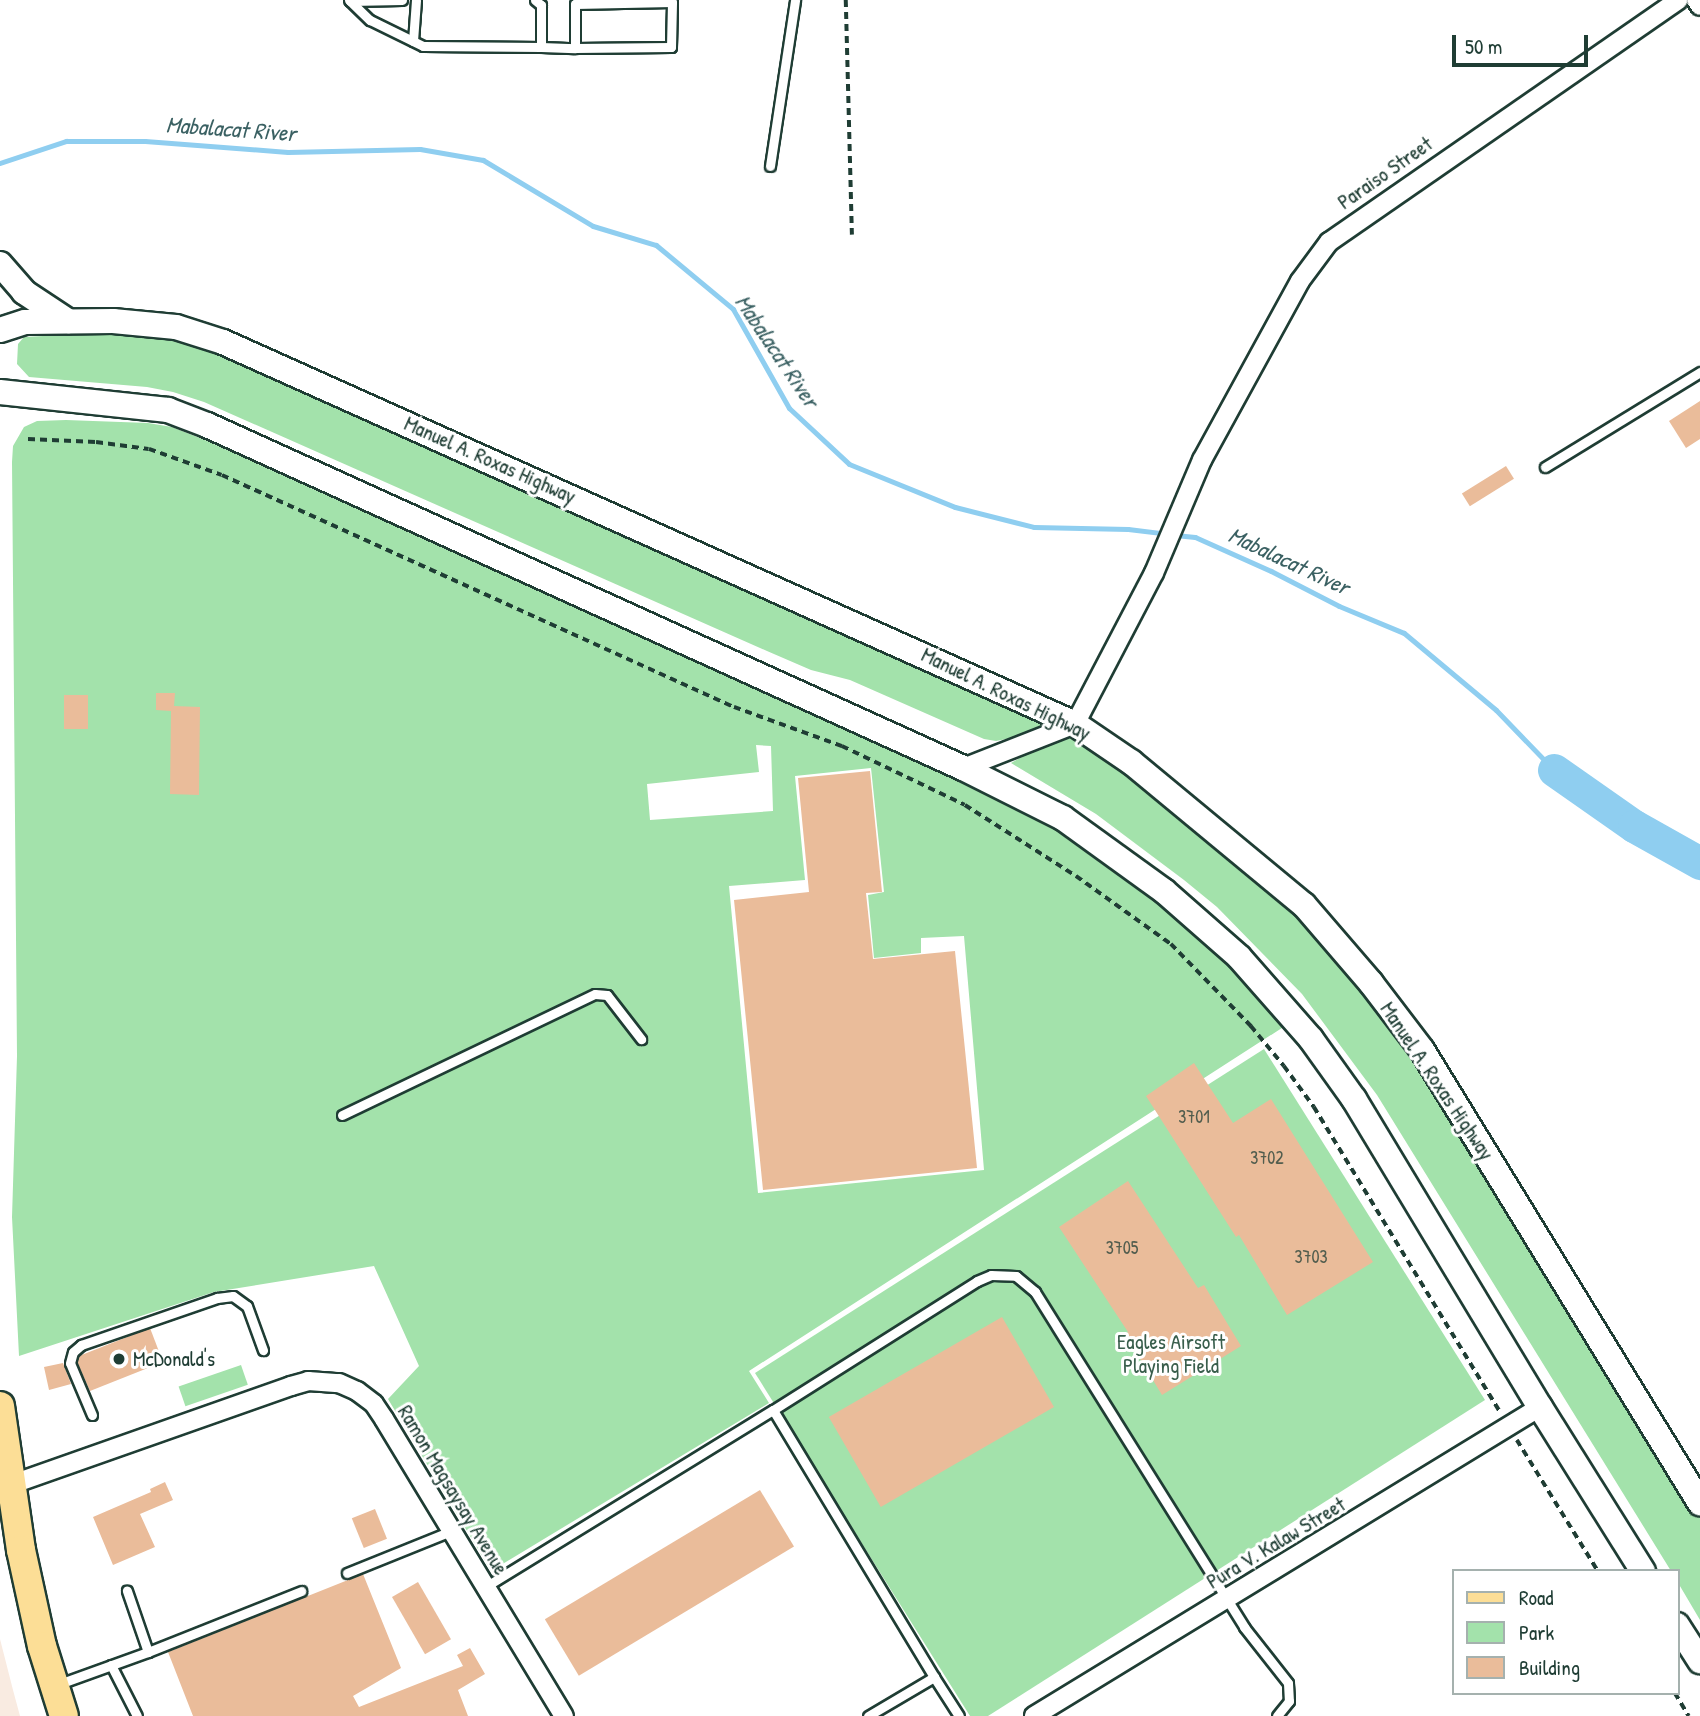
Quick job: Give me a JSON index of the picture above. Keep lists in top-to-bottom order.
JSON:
{
  "streets": {
    "main road": ["Manuel A. Roxas Highway"],
    "street": ["Paraiso Street", "Ramon Magsaysay Avenue", "Pura V. Kalaw Street"]
  },
  "crossings": [
    ["Paraiso Street", "Manuel A. Roxas Highway"]
  ],
  "water": ["Mabalacat River"],
  "parks": ["Eagles Airsoft Playing Field"],
  "places": ["McDonald's"],
  "house_numbers": [
    "3701",
    "3702",
    "3705",
    "3703"
  ],
  "legend": ["Road", "Park", "Building"],
  "scale_bar": "50 m"
}
